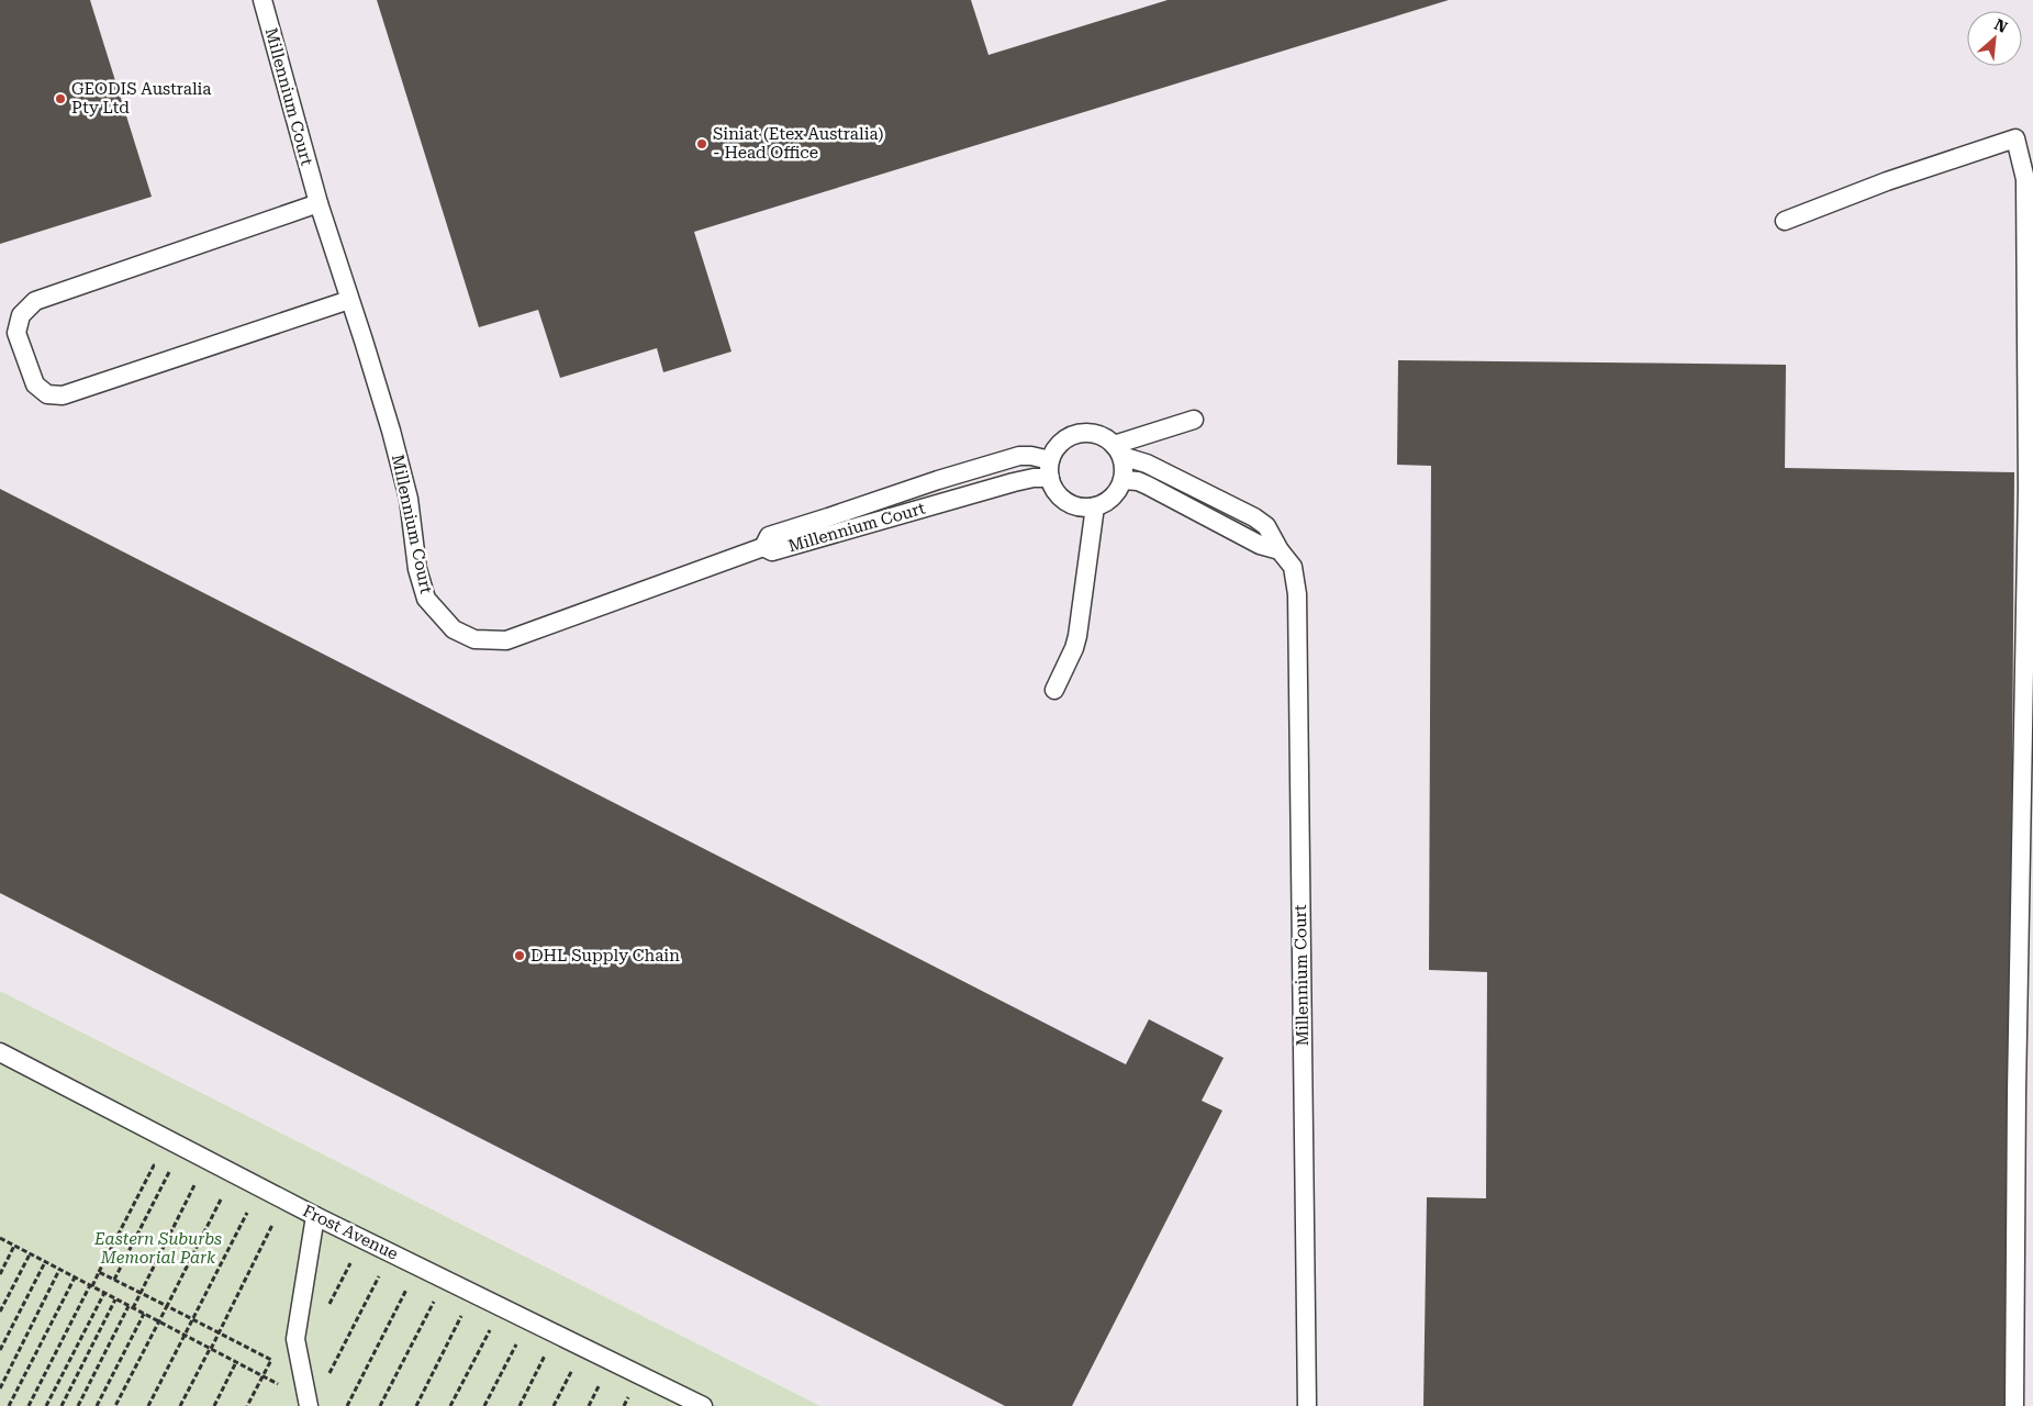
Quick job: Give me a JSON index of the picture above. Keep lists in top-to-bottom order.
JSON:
{
  "streets": {
    "lane": ["Millennium Court", "Frost Avenue"]
  },
  "parks": ["Eastern Suburbs Memorial Park"],
  "places": ["GEODIS Australia Pty Ltd", "Siniat (Etex Australia) - Head Office", "DHL Supply Chain"],
  "north": "top right"
}
